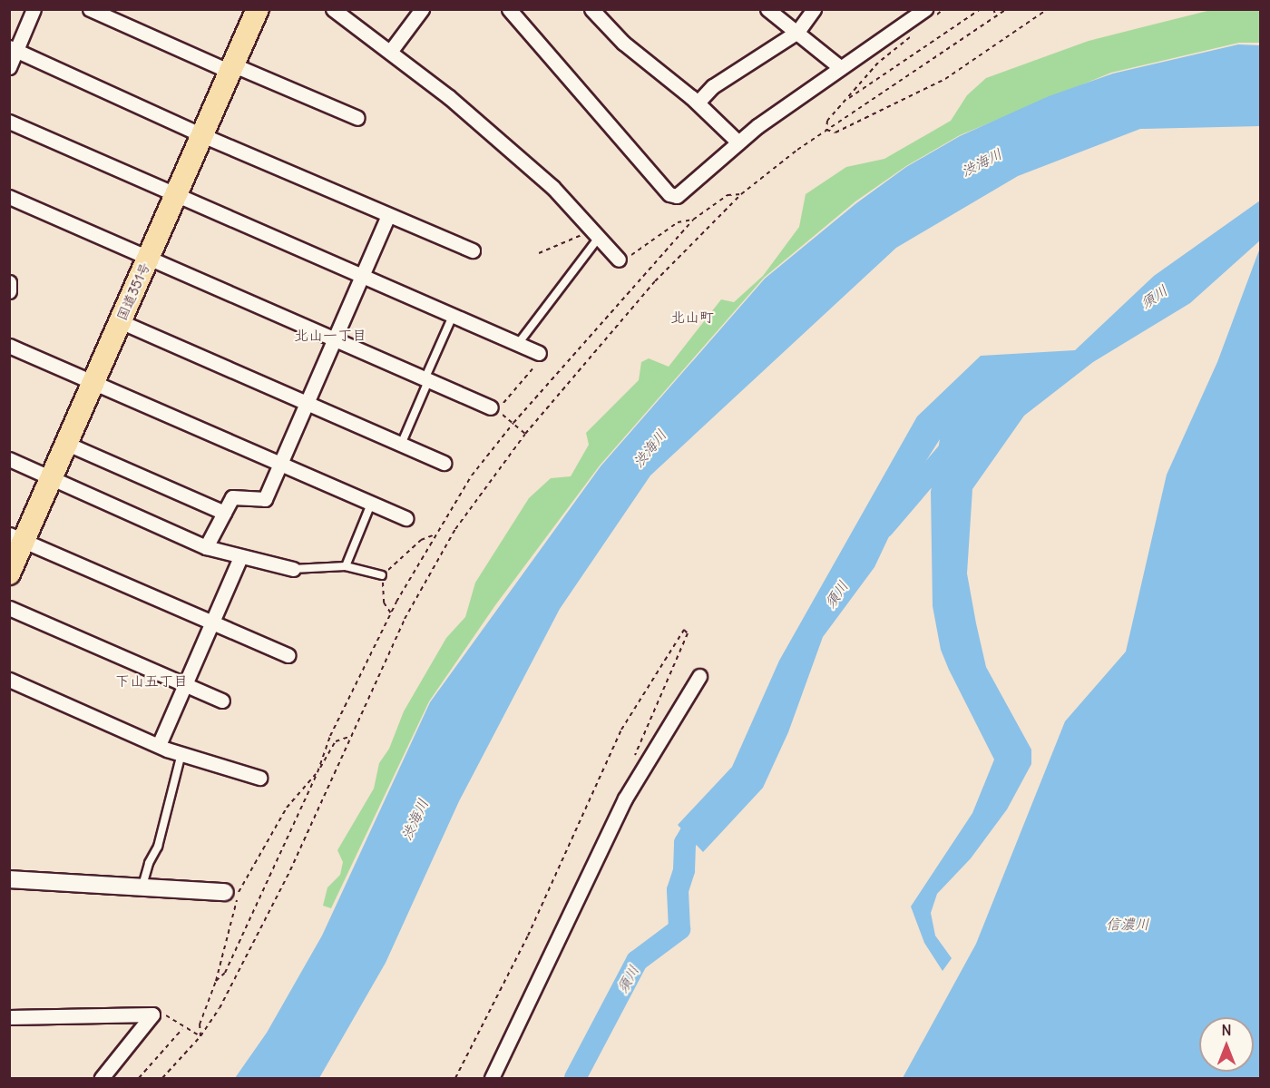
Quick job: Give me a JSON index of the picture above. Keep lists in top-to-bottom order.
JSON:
{
  "streets": {
    "highway": ["国道351号"]
  },
  "districts": ["北山町", "北山一丁目", "下山五丁目"],
  "water": ["渋海川", "須川", "信濃川"],
  "north": "top"
}
